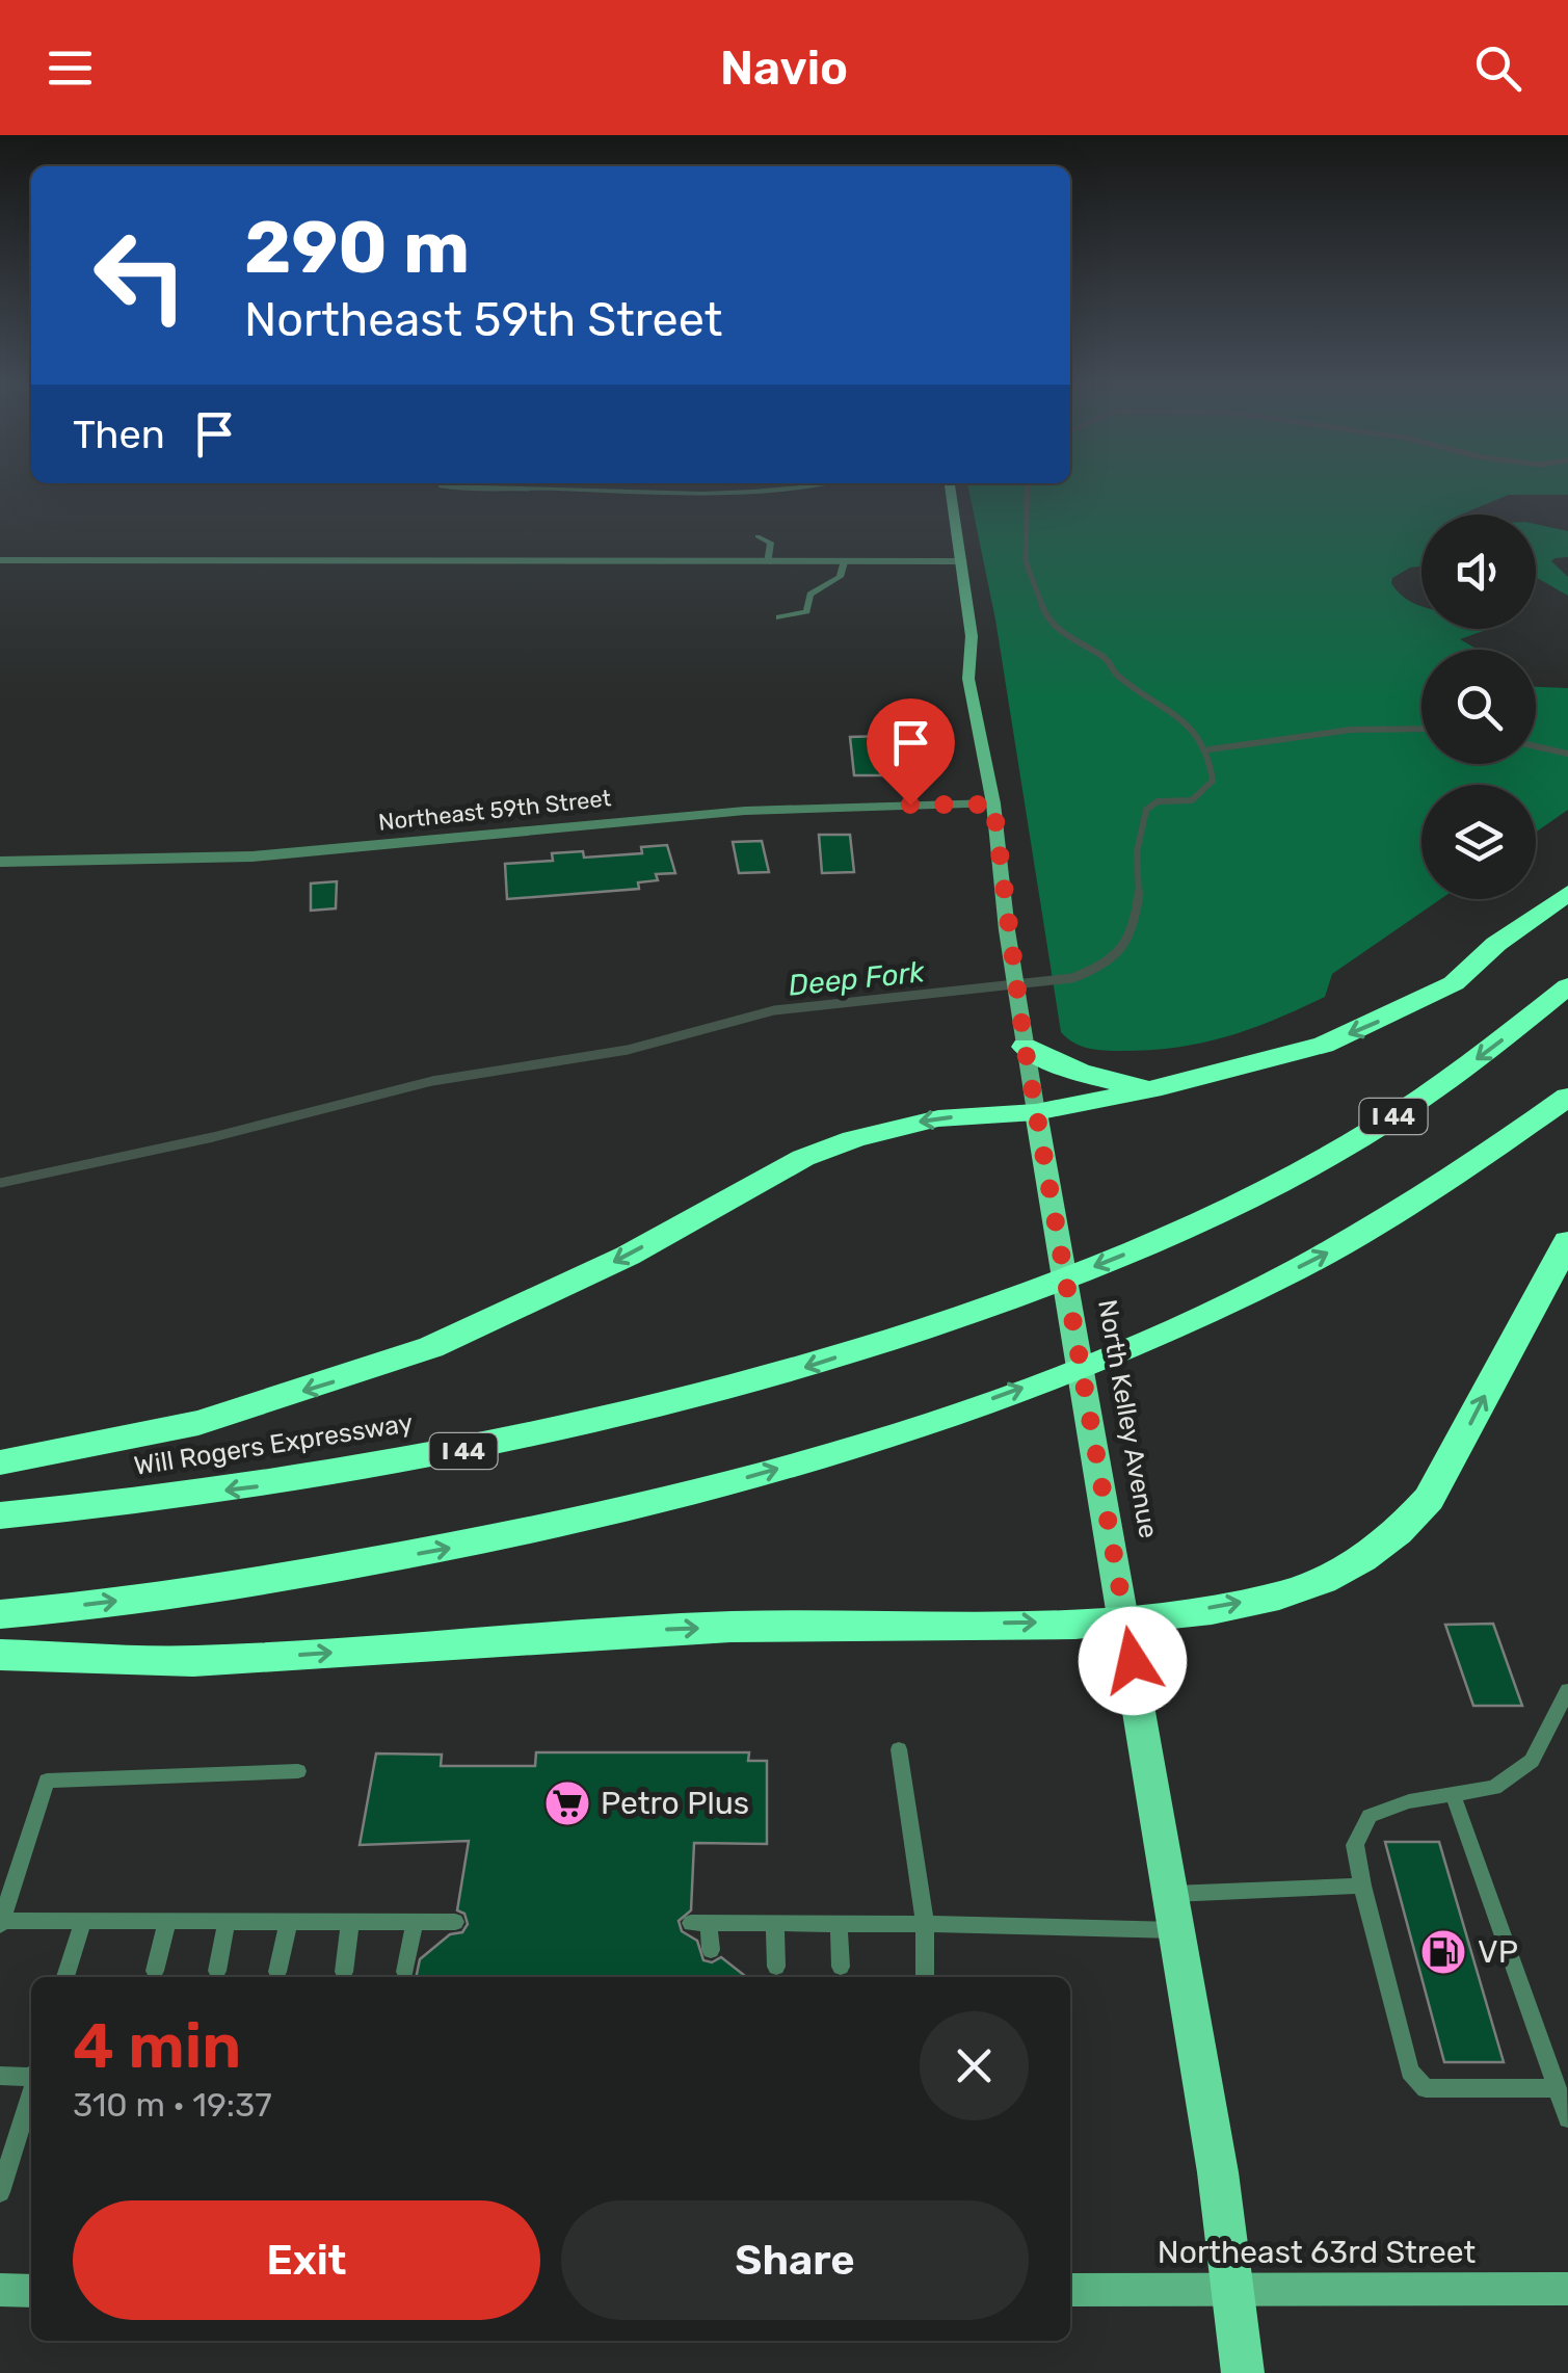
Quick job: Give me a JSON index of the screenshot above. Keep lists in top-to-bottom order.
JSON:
{
  "streets": {
    "highway": ["I 44", "Will Rogers Expressway"],
    "main road": ["North Kelley Avenue"],
    "street": ["Northeast 59th Street", "Northeast 63rd Street"]
  },
  "crossings": [
    ["Northeast 59th Street", "North Kelley Avenue"],
    ["North Kelley Avenue", "Northeast 63rd Street"]
  ],
  "water": ["Deep Fork"],
  "places": {
    "supermarket": ["Petro Plus"],
    "fuel station": ["VP"]
  },
  "page": {
    "header": "Navio",
    "turn": ["290 m", "Northeast 59th Street"],
    "then": "Then",
    "heading": ["4 min", "310 m · 19:37"],
    "buttons": ["Exit", "Share"]
  }
}
